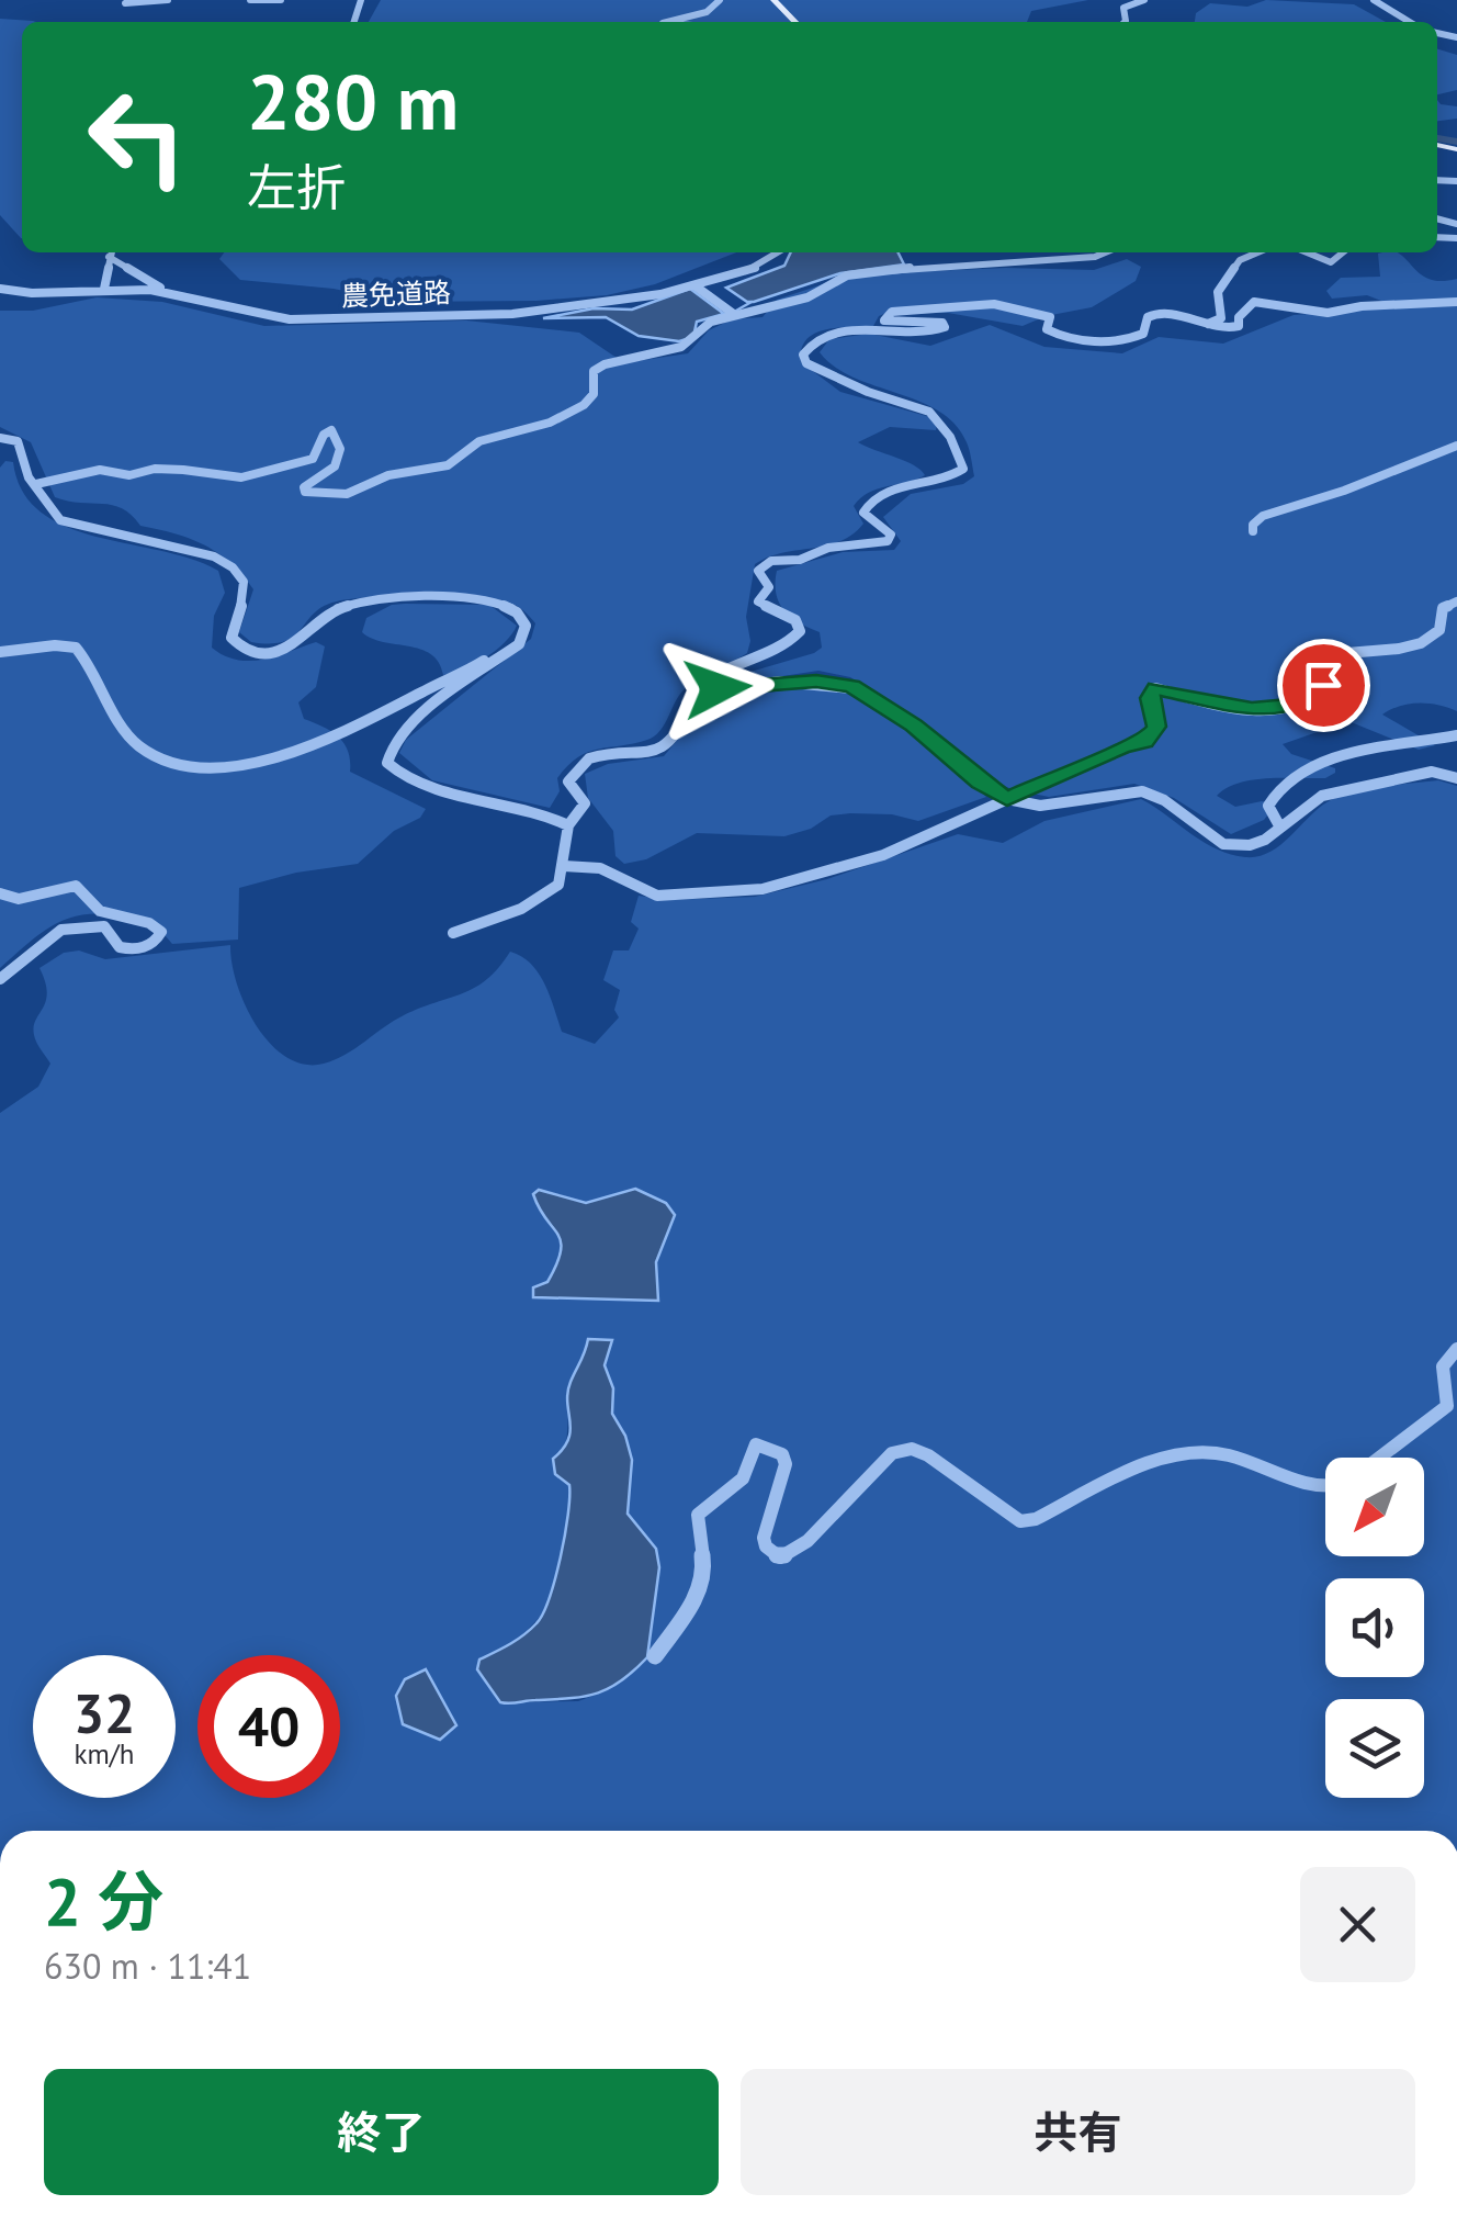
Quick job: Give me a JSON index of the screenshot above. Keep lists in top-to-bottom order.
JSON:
{
  "streets": {
    "street": ["農免道路"]
  },
  "north": "bottom left",
  "page": {
    "turn": ["280 m", "左折"],
    "speed": "32 km/h",
    "limit": "40",
    "heading": ["2 分", "630 m · 11:41"],
    "buttons": ["終了", "共有"]
  }
}
